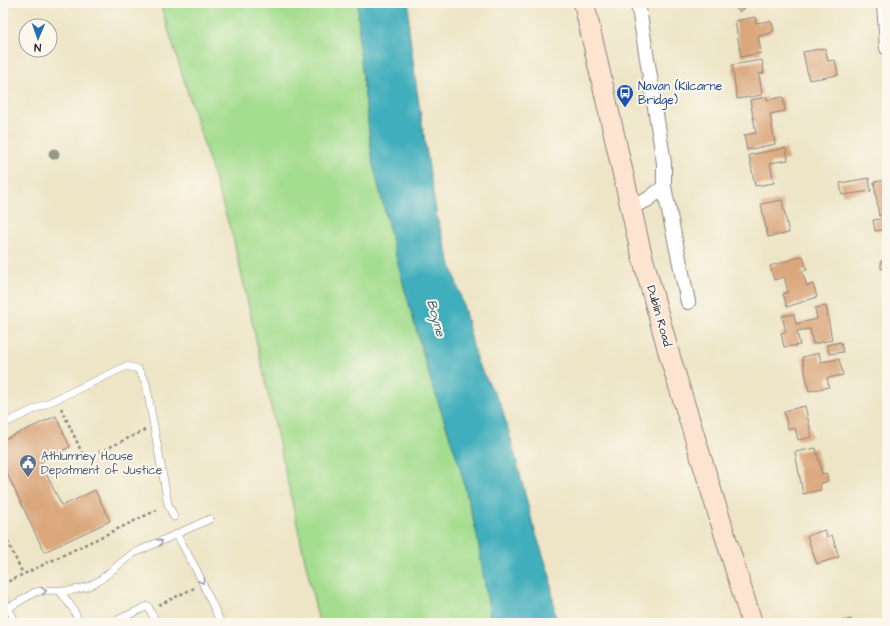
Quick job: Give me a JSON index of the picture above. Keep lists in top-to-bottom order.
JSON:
{
  "streets": {
    "main road": ["Dublin Road"]
  },
  "water": ["Boyne"],
  "places": {
    "bus stop": ["Navan (Kilcarne Bridge)"],
    "public building": ["Athlumney House Depatment of Justice"]
  },
  "north": "bottom"
}
